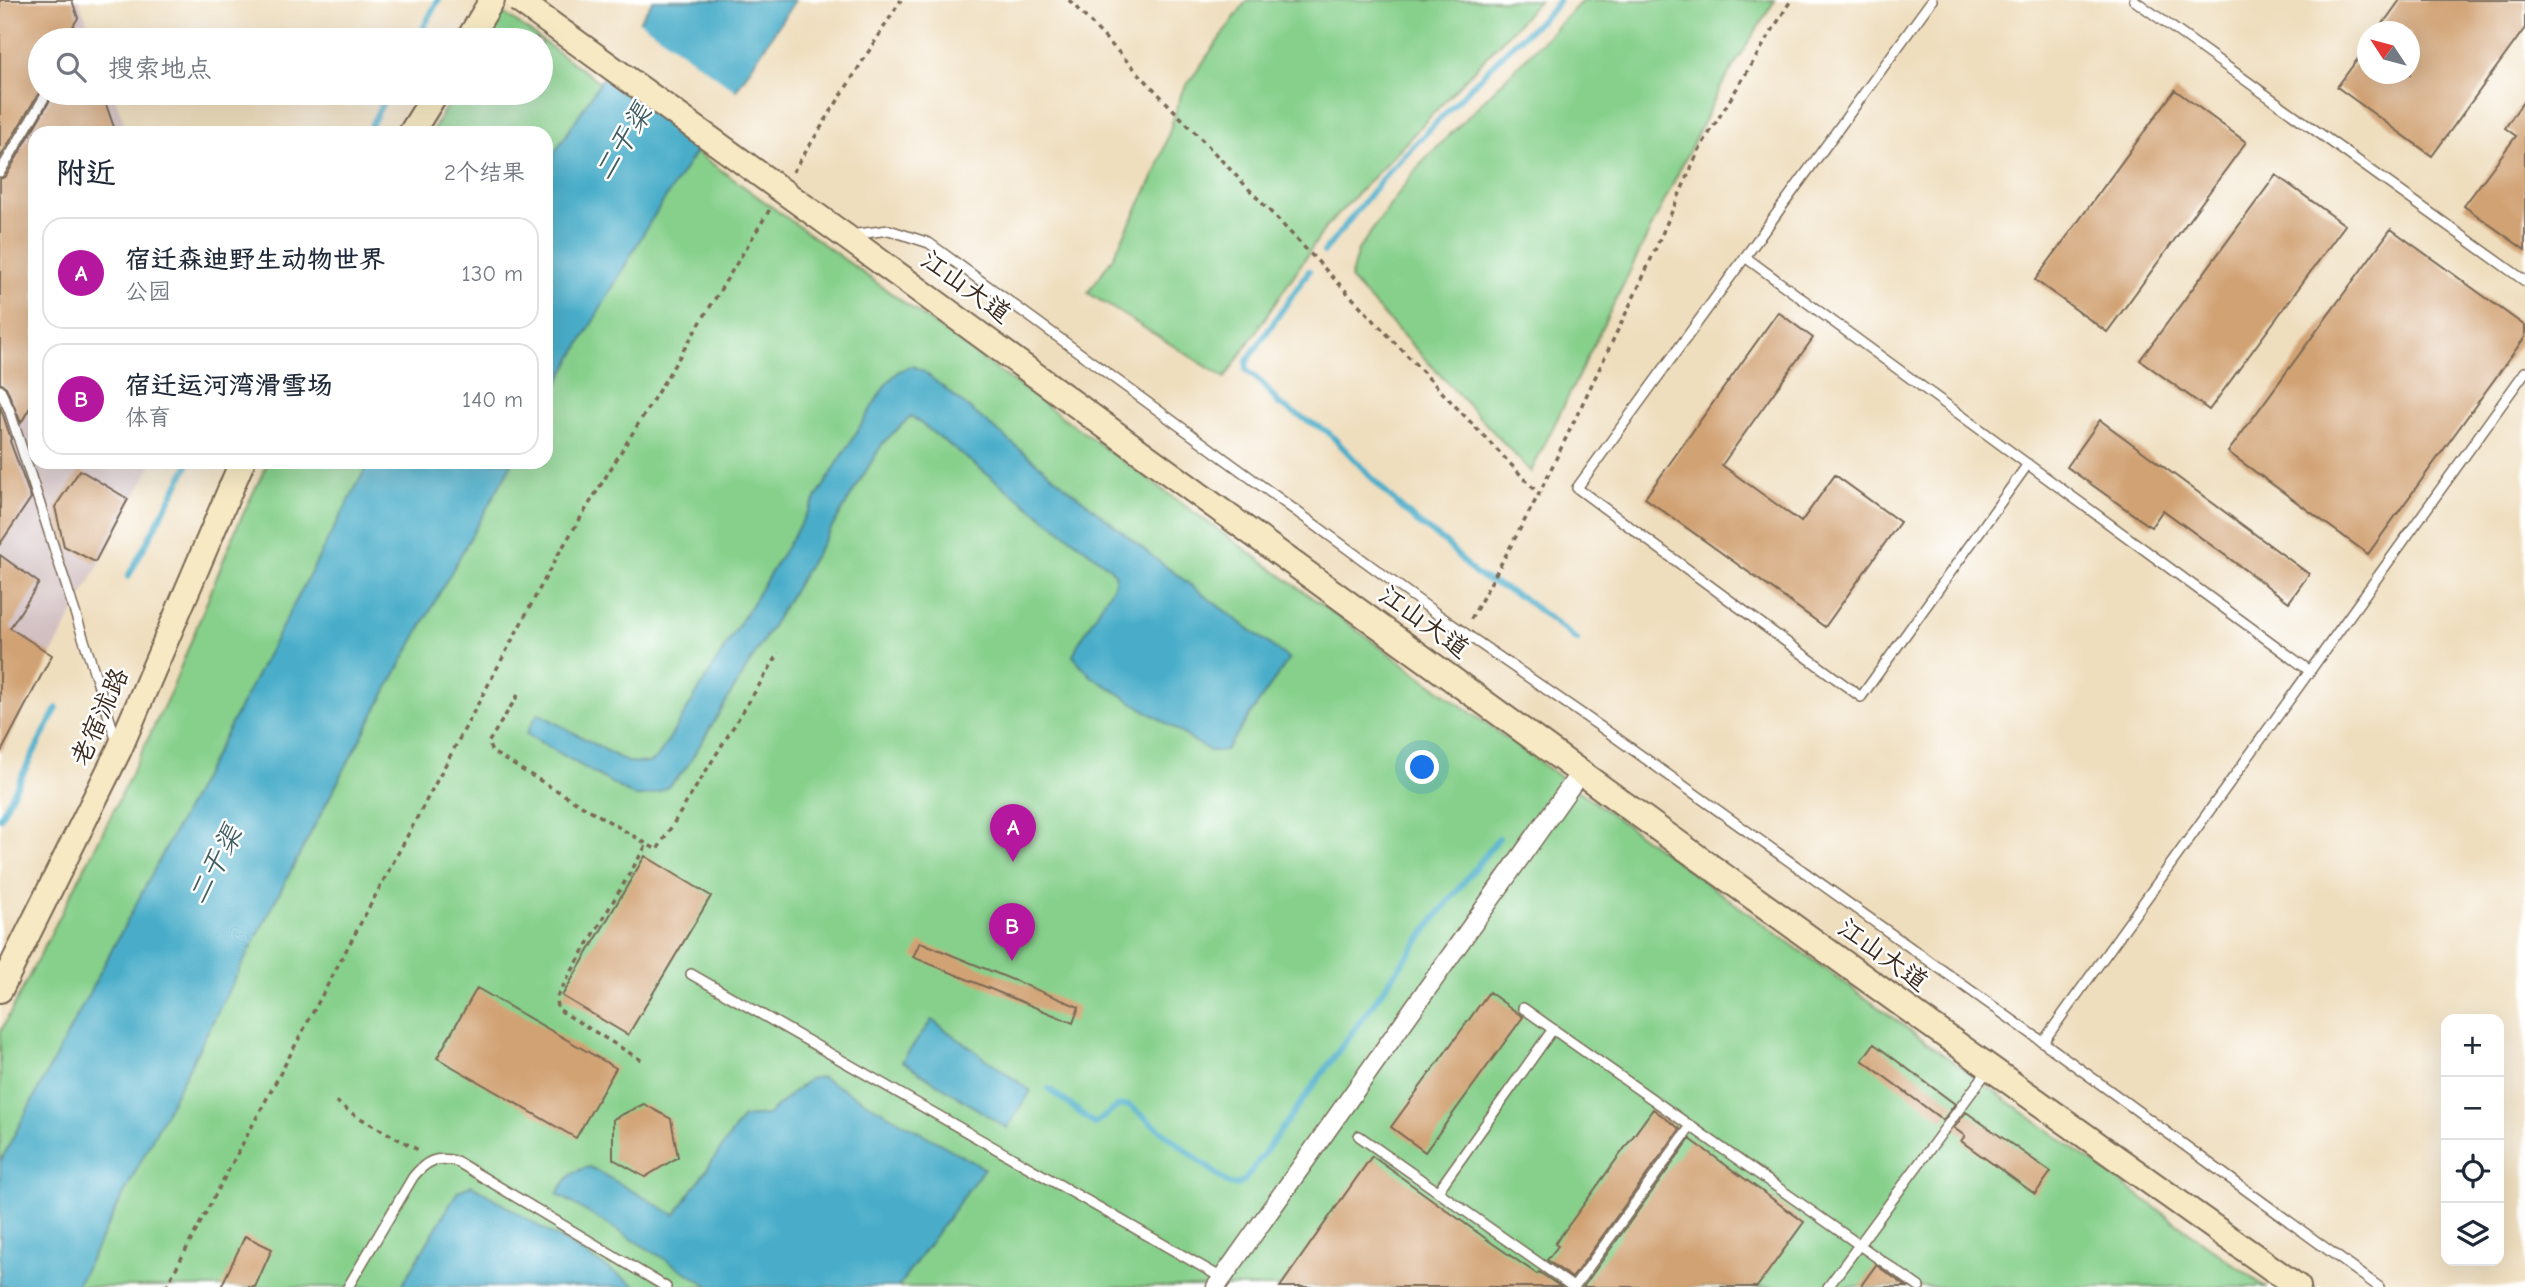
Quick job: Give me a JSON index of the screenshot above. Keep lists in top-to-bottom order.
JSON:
{
  "streets": {
    "main road": ["江山大道", "老宿沭路"]
  },
  "water": ["二干渠"],
  "north": "top left",
  "page": {
    "search": "搜索地点",
    "heading": ["附近", "2个结果"],
    "list": [
      {
        "mark": "A",
        "name": "宿迁森迪野生动物世界",
        "note": "公园",
        "value": "130 m"
      },
      {
        "mark": "B",
        "name": "宿迁运河湾滑雪场",
        "note": "体育",
        "value": "140 m"
      }
    ],
    "pins": ["A", "B"],
    "map_buttons": ["+", "−"]
  }
}
